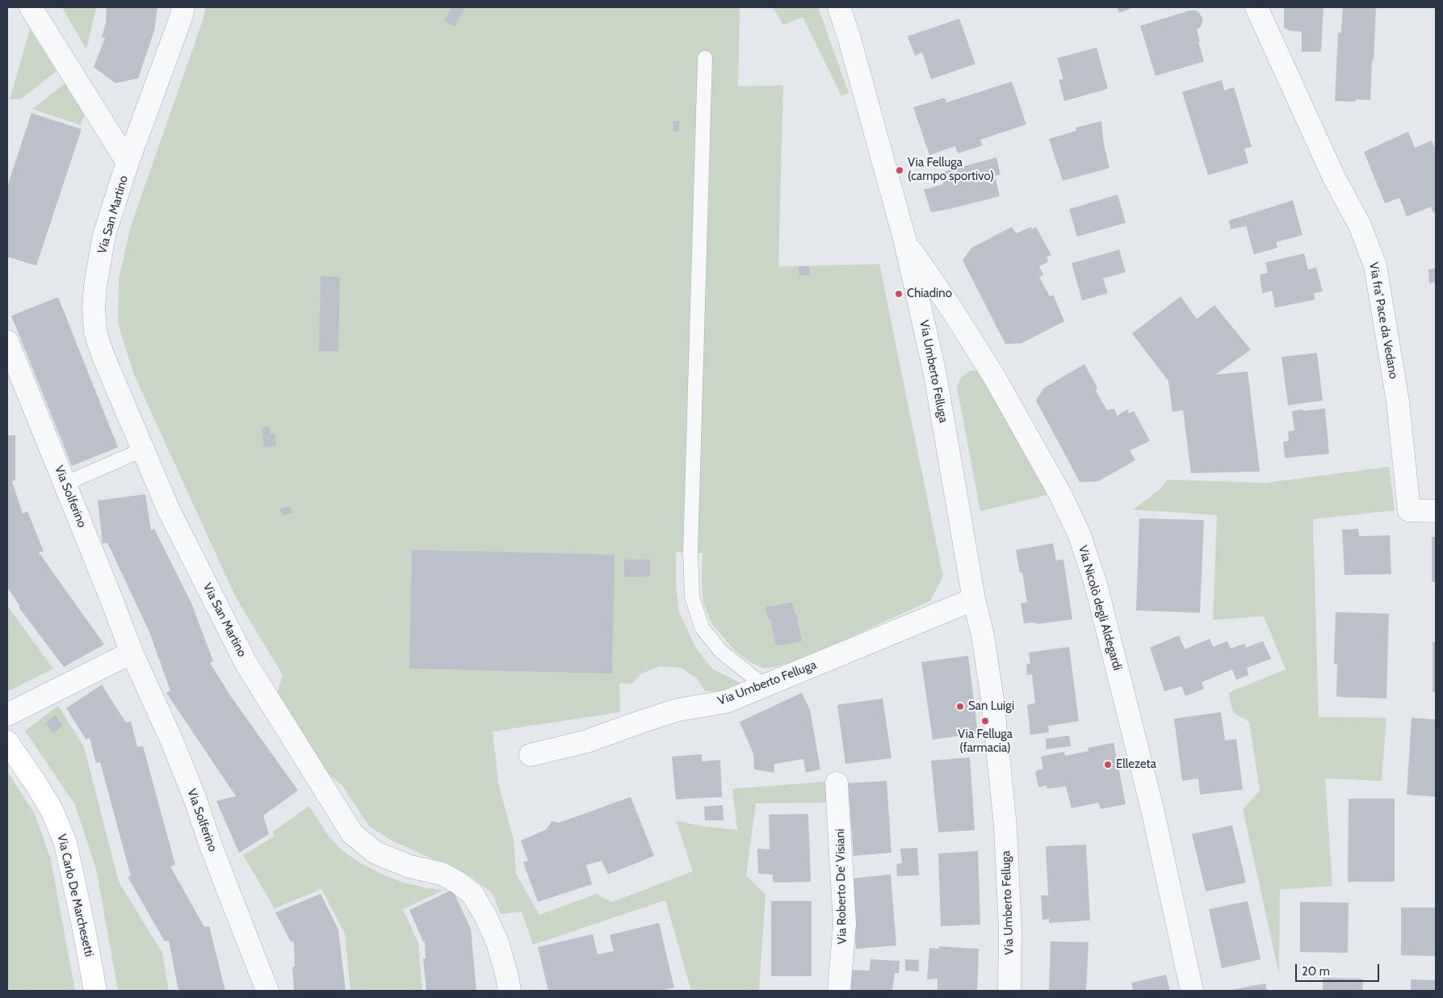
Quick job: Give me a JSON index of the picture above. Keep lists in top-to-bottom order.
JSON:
{
  "streets": {
    "main road": ["Via Carlo De Marchesetti"],
    "street": [
      "Via San Martino",
      "Via fra' Pace da Vedano",
      "Via Umberto Felluga",
      "Via Solferino",
      "Via Nicolò degli Aldegardi",
      "Via Roberto De' Visiani"
    ]
  },
  "crossings": [
    ["Via Umberto Felluga", "Via Nicolò degli Aldegardi"]
  ],
  "places": [
    "Via Felluga (campo sportivo)",
    "Chiadino",
    "San Luigi",
    "Via Felluga (farmacia)",
    "Ellezeta"
  ],
  "scale_bar": "20 m"
}
